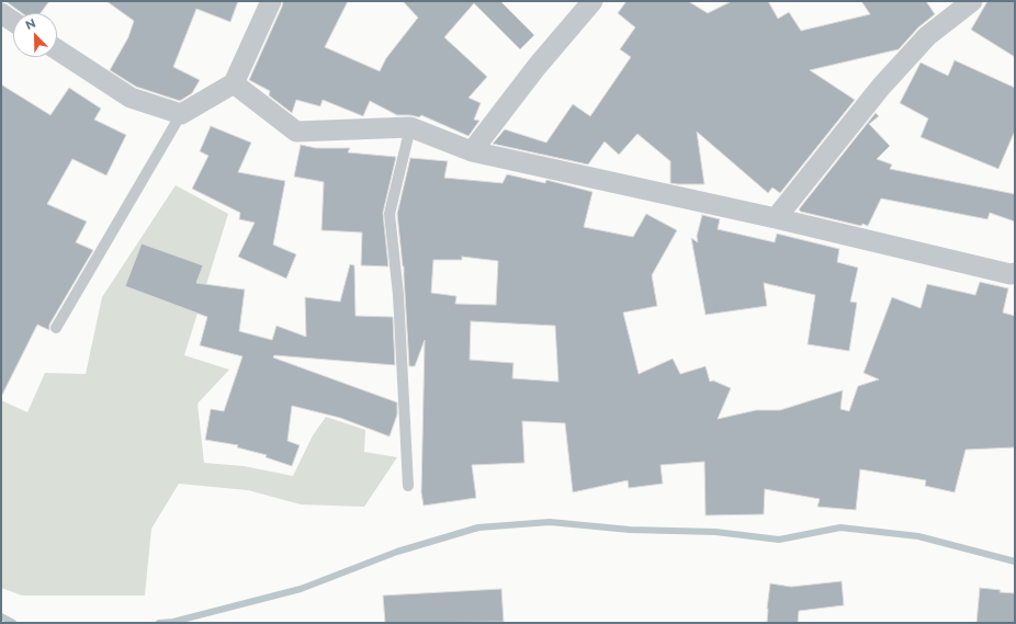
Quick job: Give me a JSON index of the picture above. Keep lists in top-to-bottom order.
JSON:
{
  "north": "top left"
}
